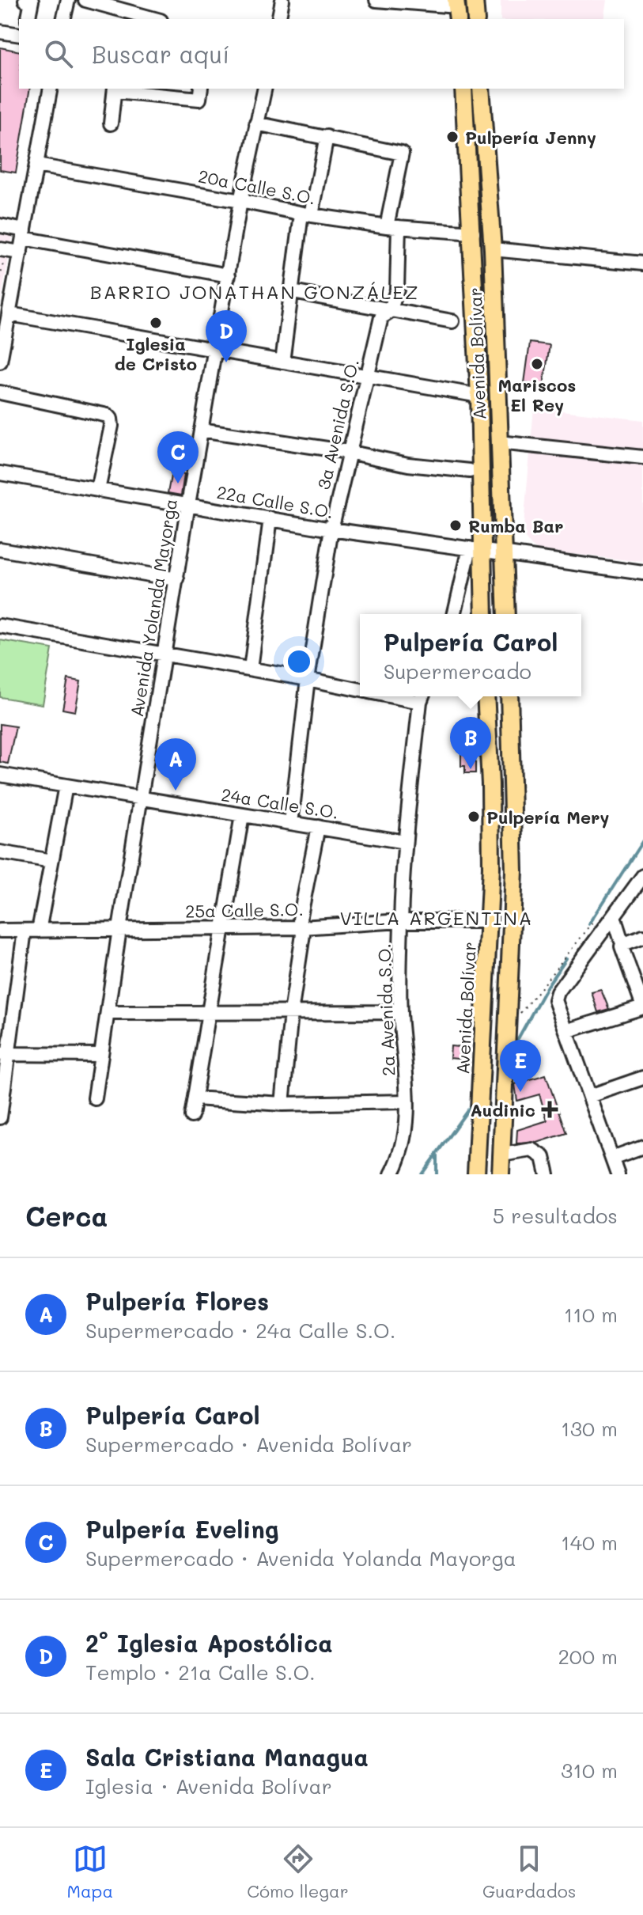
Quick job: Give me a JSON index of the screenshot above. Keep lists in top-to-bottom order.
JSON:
{
  "streets": {
    "main road": ["Avenida Bolívar"],
    "street": [
      "20a Calle S.O.",
      "3a Avenida S.O.",
      "22a Calle S.O.",
      "Avenida Yolanda Mayorga",
      "24a Calle S.O.",
      "25a Calle S.O.",
      "2a Avenida S.O."
    ]
  },
  "crossings": [
    ["20a Calle S.O.", "Avenida Bolívar"],
    ["20a Calle S.O.", "3a Avenida S.O."],
    ["20a Calle S.O.", "Avenida Yolanda Mayorga"],
    ["Avenida Bolívar", "22a Calle S.O."],
    ["Avenida Bolívar", "25a Calle S.O."],
    ["3a Avenida S.O.", "22a Calle S.O."],
    ["3a Avenida S.O.", "24a Calle S.O."],
    ["22a Calle S.O.", "Avenida Yolanda Mayorga"],
    ["Avenida Yolanda Mayorga", "24a Calle S.O."],
    ["Avenida Yolanda Mayorga", "25a Calle S.O."],
    ["24a Calle S.O.", "2a Avenida S.O."],
    ["25a Calle S.O.", "2a Avenida S.O."]
  ],
  "districts": ["BARRIO JONATHAN GONZÁLEZ", "VILLA ARGENTINA"],
  "places": {
    "other": [
      "Pulpería Jenny",
      "Iglesia de Cristo",
      "Mariscos El Rey",
      "Rumba Bar",
      "Pulpería Mery"
    ],
    "health": ["Audinic"]
  },
  "page": {
    "search": "Buscar aquí",
    "pins": [
      "D",
      "C",
      "B",
      "A",
      "E"
    ],
    "popup": ["Pulpería Carol", "Supermercado"],
    "heading": ["Cerca", "5 resultados"],
    "list": [
      {
        "mark": "A",
        "name": "Pulpería Flores",
        "note": "Supermercado · 24a Calle S.O.",
        "value": "110 m"
      },
      {
        "mark": "B",
        "name": "Pulpería Carol",
        "note": "Supermercado · Avenida Bolívar",
        "value": "130 m"
      },
      {
        "mark": "C",
        "name": "Pulpería Eveling",
        "note": "Supermercado · Avenida Yolanda Mayorga",
        "value": "140 m"
      },
      {
        "mark": "D",
        "name": "2° Iglesia Apostólica",
        "note": "Templo · 21a Calle S.O.",
        "value": "200 m"
      },
      {
        "mark": "E",
        "name": "Sala Cristiana Managua",
        "note": "Iglesia · Avenida Bolívar",
        "value": "310 m"
      }
    ],
    "nav": ["Mapa", "Cómo llegar", "Guardados"]
  }
}
